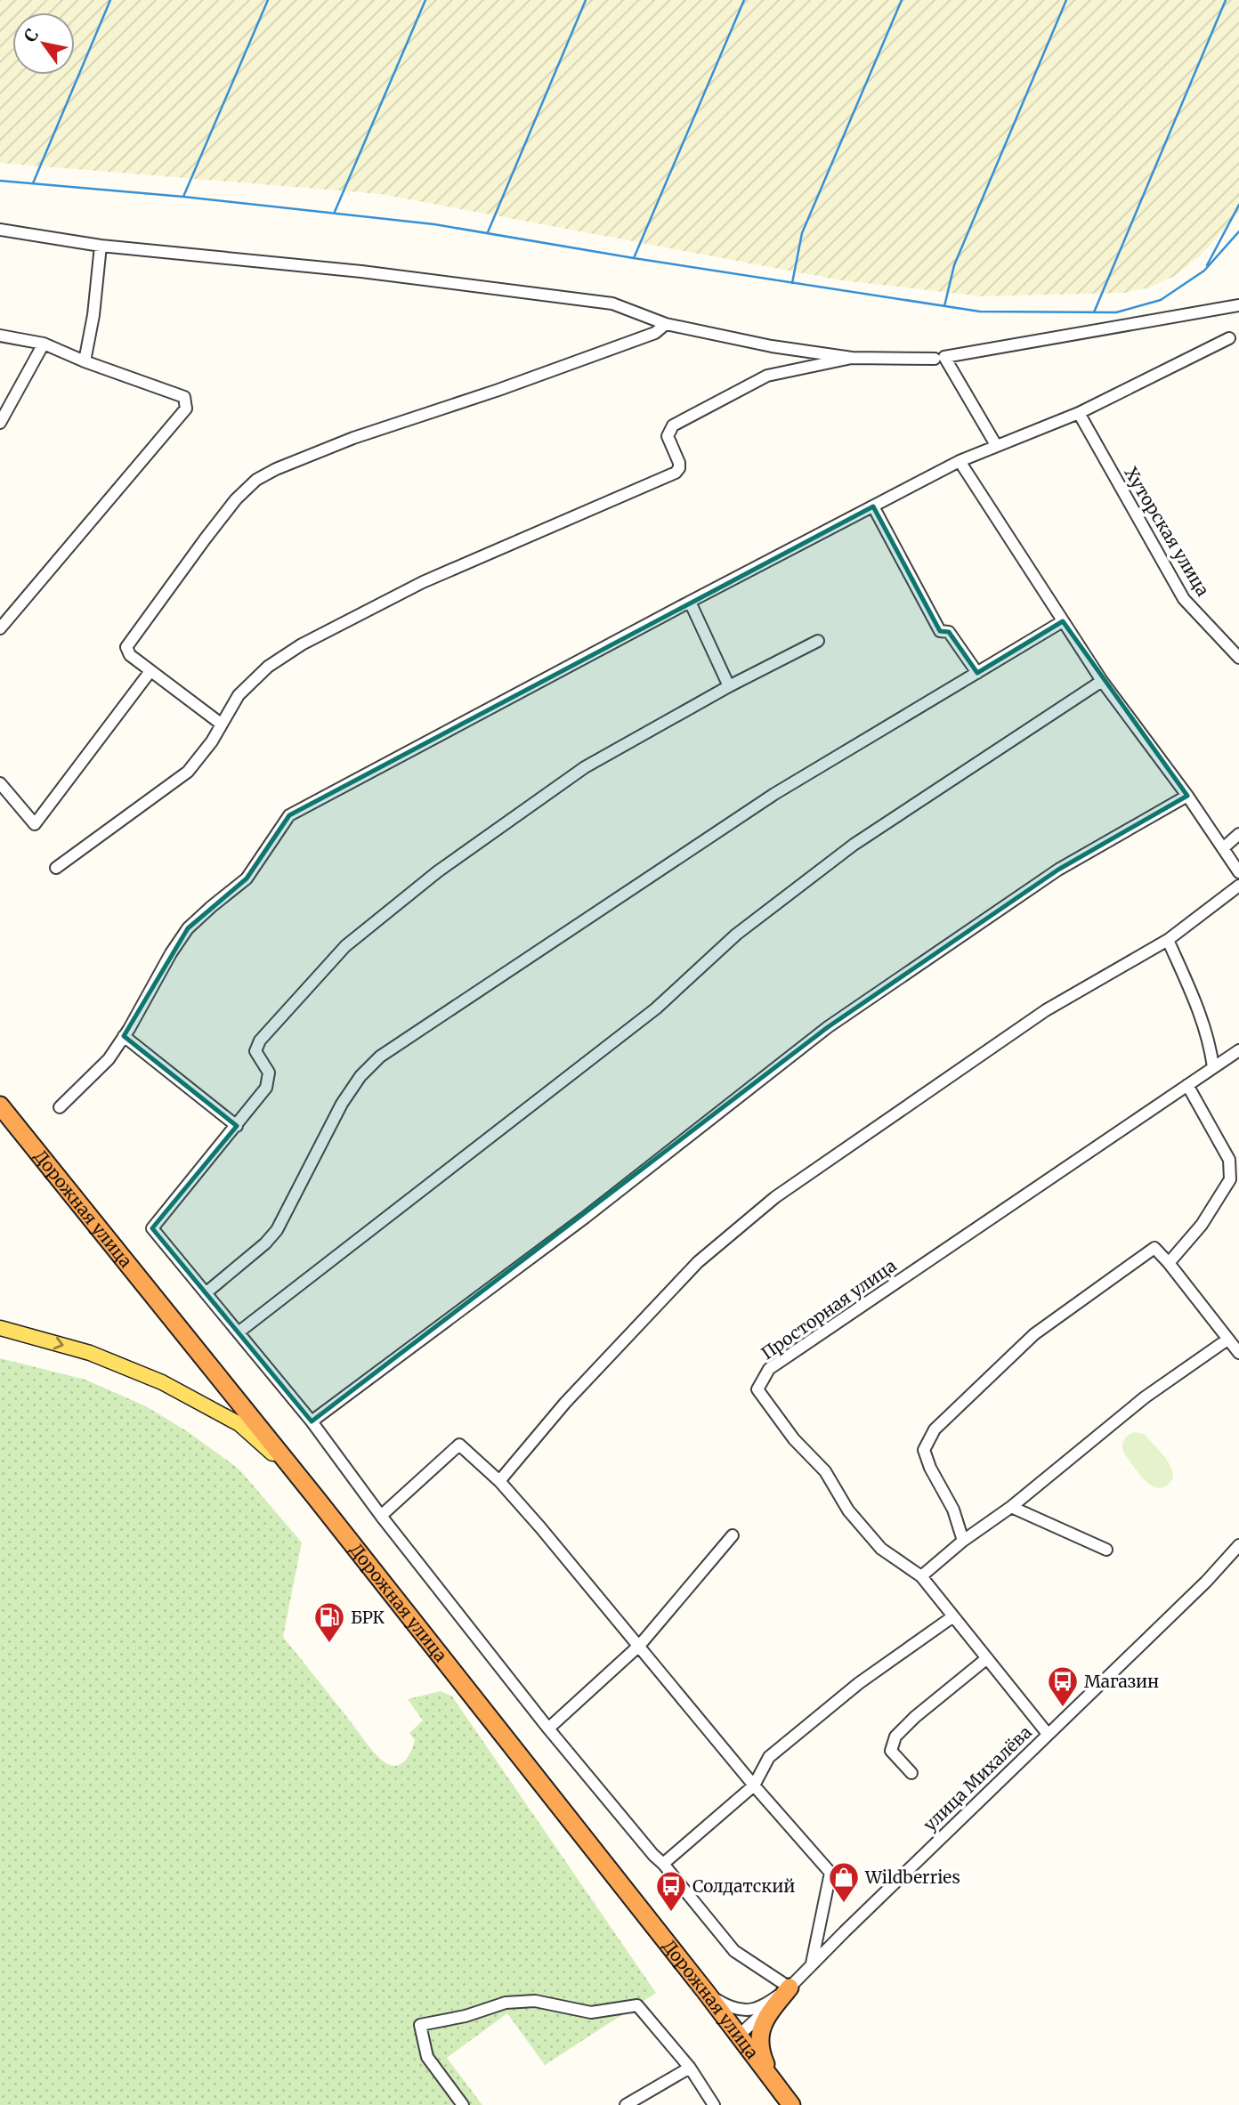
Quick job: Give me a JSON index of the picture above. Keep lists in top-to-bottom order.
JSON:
{
  "streets": {
    "highway": ["Дорожная улица"],
    "street": ["Хуторская улица", "Просторная улица", "улица Михалёва"]
  },
  "crossings": [
    ["Дорожная улица", "улица Михалёва"],
    ["Просторная улица", "улица Михалёва"]
  ],
  "places": {
    "fuel station": ["БРК"],
    "bus stop": ["Магазин", "Солдатский"],
    "shop": ["Wildberries"]
  },
  "north": "top left"
}
